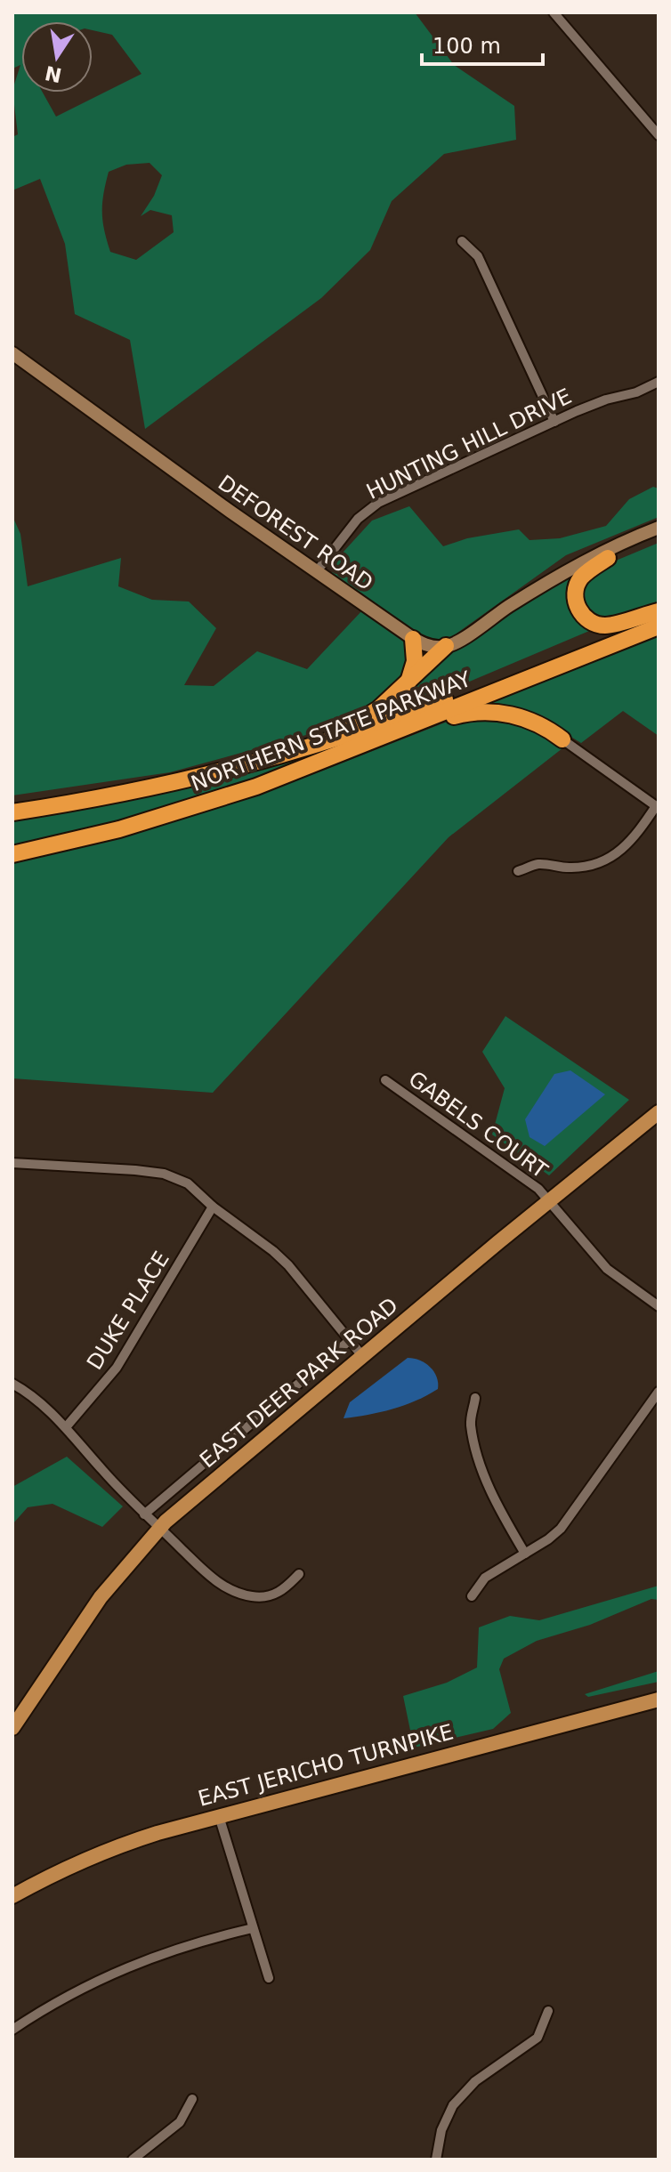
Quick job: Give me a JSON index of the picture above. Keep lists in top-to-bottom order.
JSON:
{
  "streets": {
    "highway": ["NORTHERN STATE PARKWAY"],
    "main road": ["EAST DEER PARK ROAD", "EAST JERICHO TURNPIKE"],
    "street": [
      "HUNTING HILL DRIVE",
      "DEFOREST ROAD",
      "GABELS COURT",
      "DUKE PLACE"
    ]
  },
  "crossings": [
    ["HUNTING HILL DRIVE", "DEFOREST ROAD"],
    ["GABELS COURT", "EAST DEER PARK ROAD"]
  ],
  "scale_bar": "100 m",
  "north": "bottom"
}
